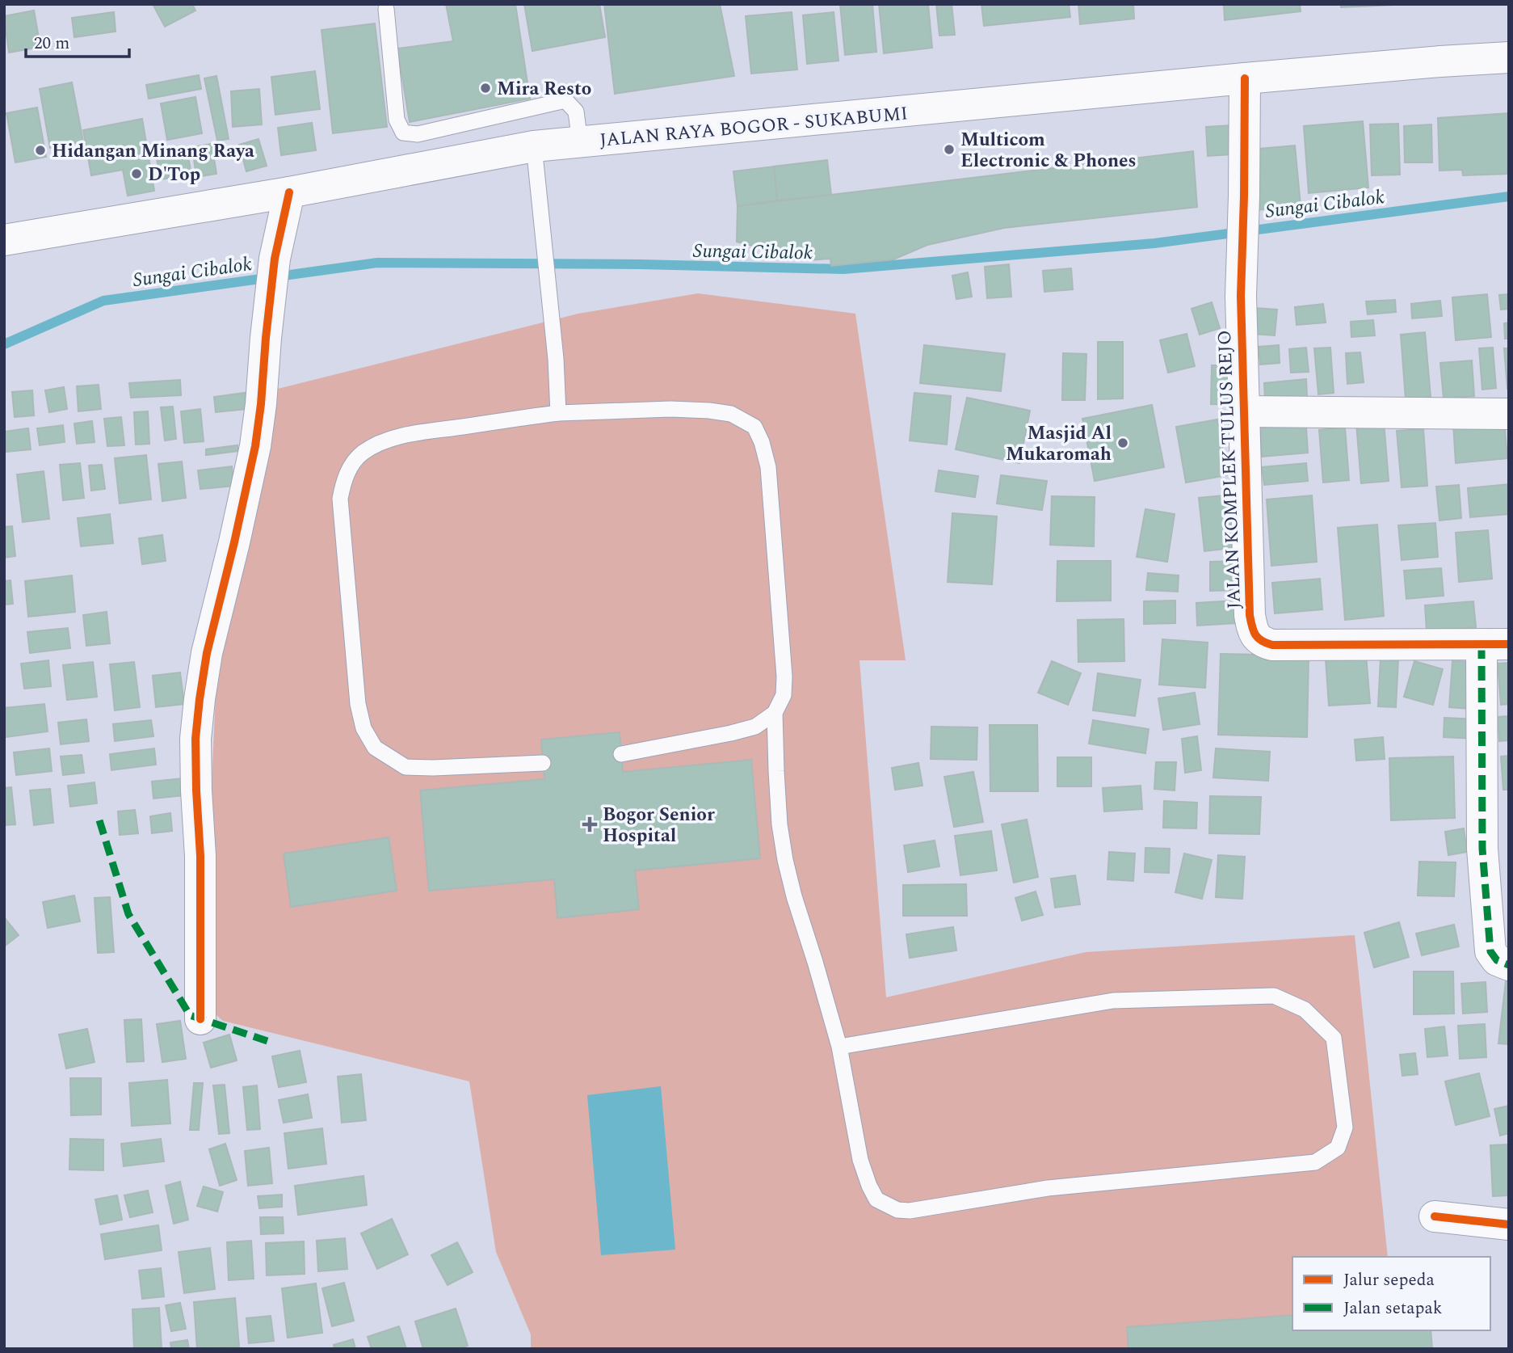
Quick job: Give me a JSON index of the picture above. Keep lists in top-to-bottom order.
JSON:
{
  "streets": {
    "main road": ["JALAN RAYA BOGOR - SUKABUMI", "JALAN KOMPLEK TULUS REJO"]
  },
  "crossings": [
    ["JALAN RAYA BOGOR - SUKABUMI", "JALAN KOMPLEK TULUS REJO"]
  ],
  "water": ["Sungai Cibalok"],
  "places": {
    "other": [
      "Mira Resto",
      "Multicom Electronic & Phones",
      "Hidangan Minang Raya",
      "D'Top",
      "Masjid Al Mukaromah"
    ],
    "health": ["Bogor Senior Hospital"]
  },
  "legend": ["Jalur sepeda", "Jalan setapak"],
  "scale_bar": "20 m"
}
